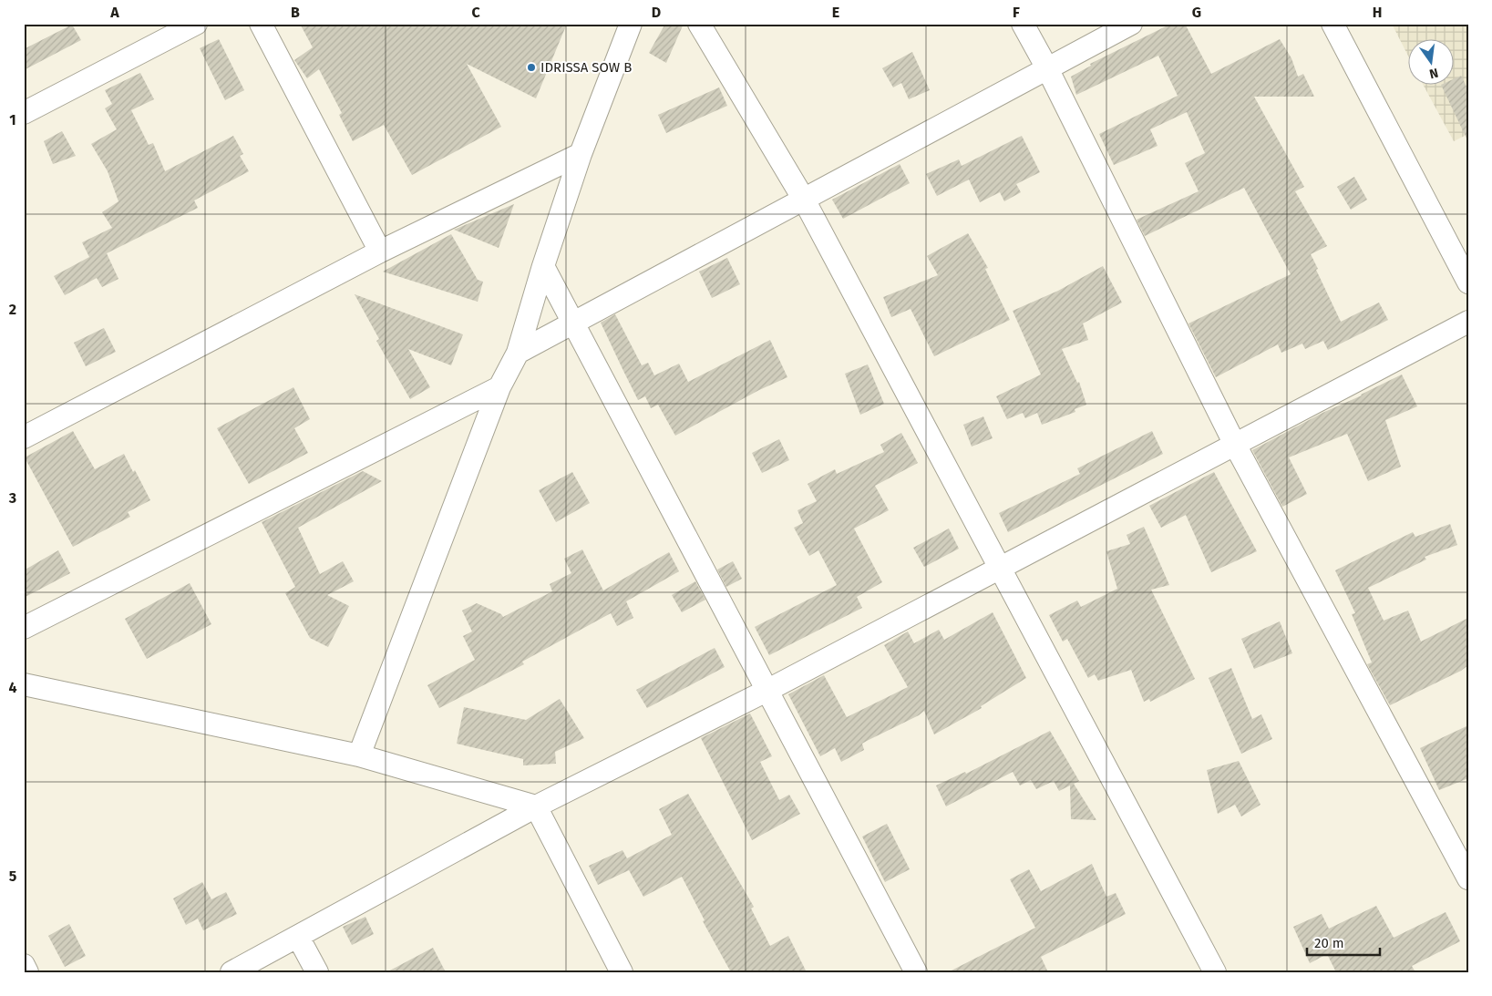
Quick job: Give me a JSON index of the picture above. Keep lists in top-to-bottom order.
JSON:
{
  "places": ["IDRISSA SOW B"],
  "scale_bar": "20 m",
  "north": "bottom",
  "grid": {
    "columns": [
      "A",
      "B",
      "C",
      "D",
      "E",
      "F",
      "G",
      "H"
    ],
    "rows": [
      "1",
      "2",
      "3",
      "4",
      "5"
    ]
  }
}
